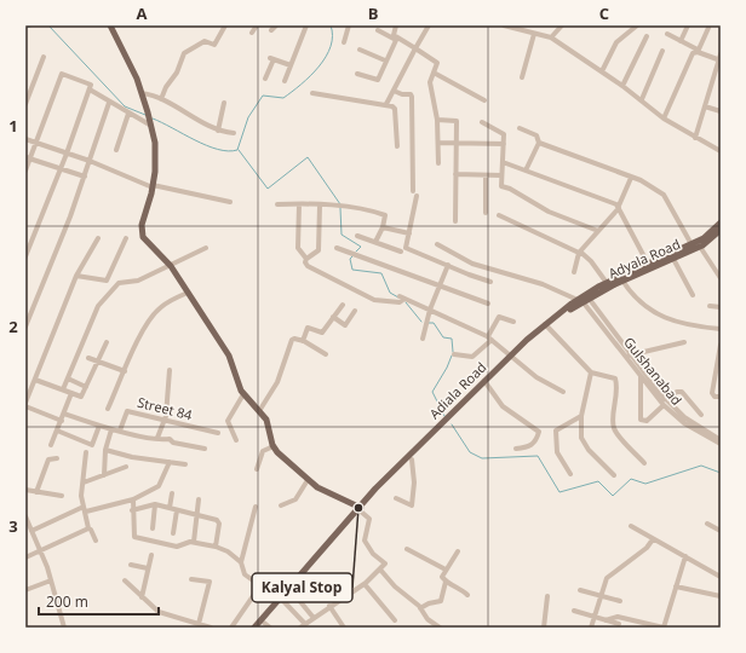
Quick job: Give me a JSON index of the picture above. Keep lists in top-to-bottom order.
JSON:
{
  "streets": {
    "main road": ["Adyala Road", "Adiala Road"],
    "street": ["Gulshanabad", "Street 84"]
  },
  "crossings": [
    ["Adyala Road", "Gulshanabad"],
    ["Adyala Road", "Adiala Road"],
    ["Gulshanabad", "Adiala Road"]
  ],
  "places": ["Kalyal Stop"],
  "scale_bar": "200 m",
  "grid": {
    "columns": ["A", "B", "C"],
    "rows": ["1", "2", "3"]
  }
}
